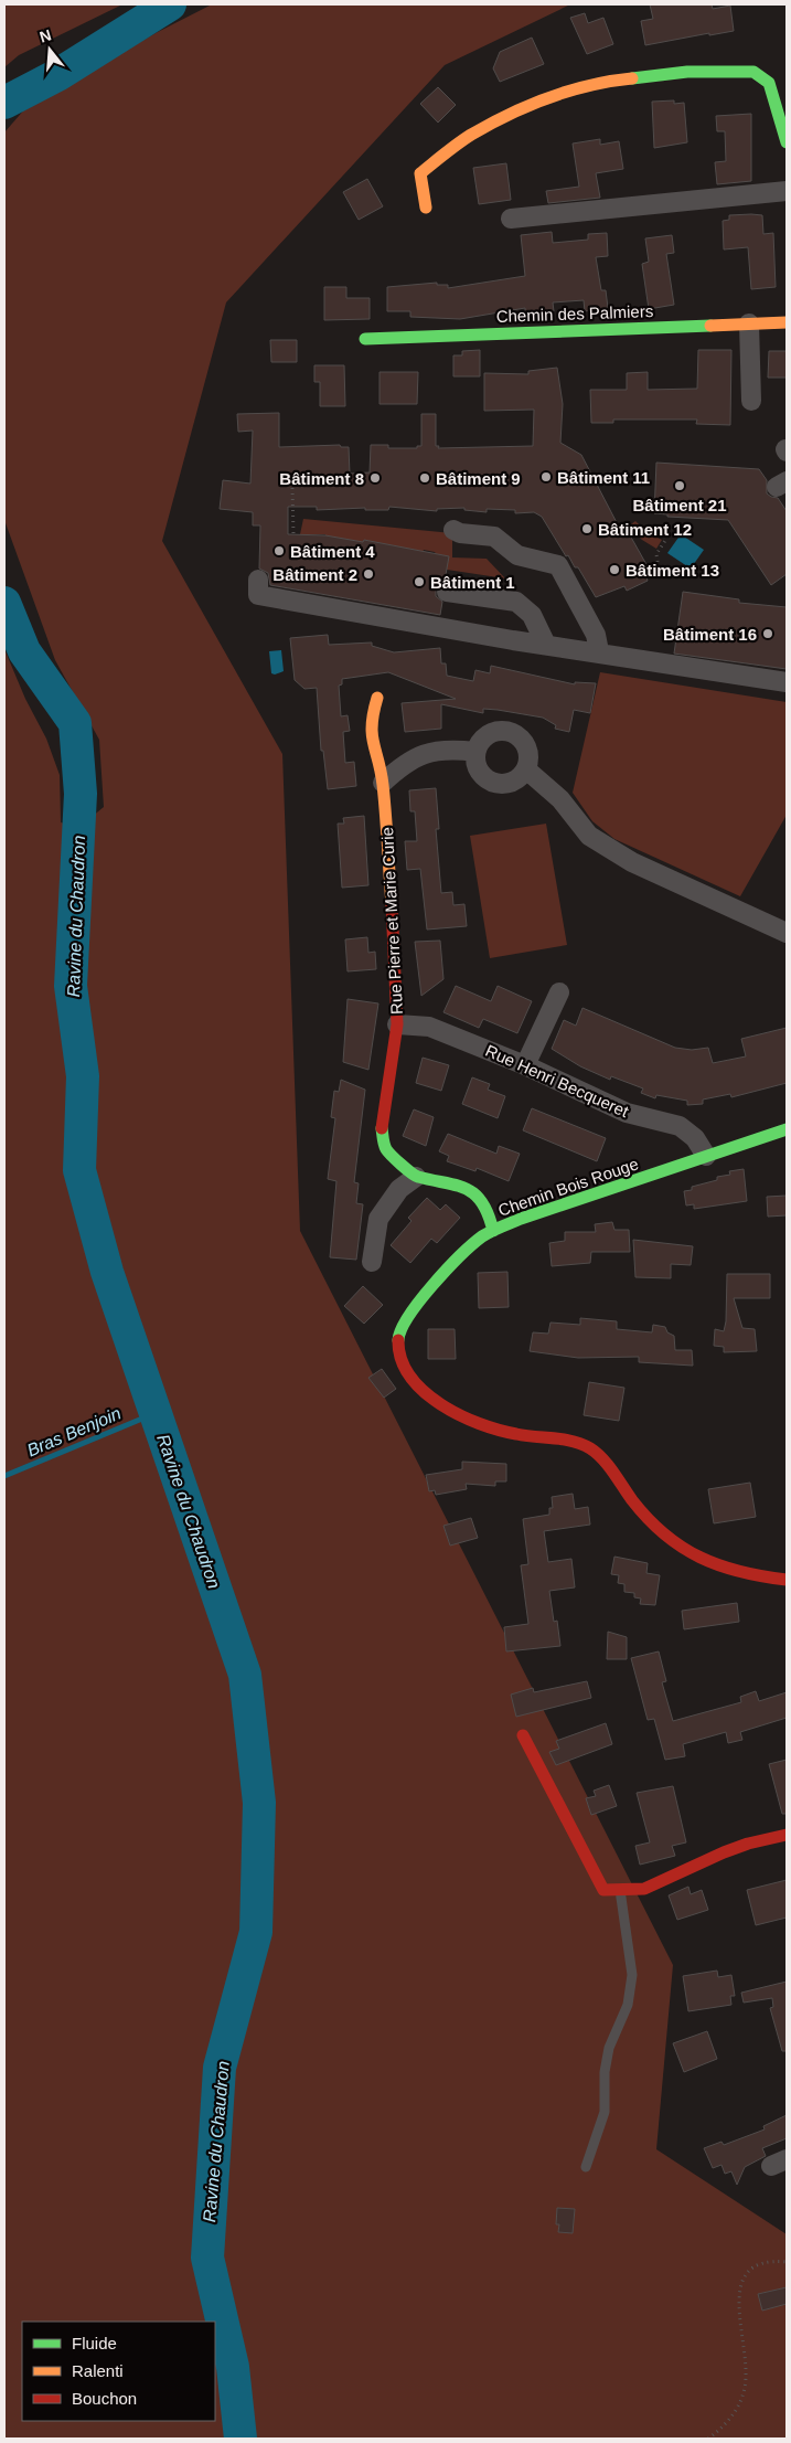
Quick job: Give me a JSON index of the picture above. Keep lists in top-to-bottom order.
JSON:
{
  "streets": {
    "street": [
      "Chemin des Palmiers",
      "Rue Pierre et Marie Curie",
      "Rue Henri Becqueret",
      "Chemin Bois Rouge"
    ]
  },
  "crossings": [
    ["Rue Pierre et Marie Curie", "Rue Henri Becqueret"],
    ["Rue Henri Becqueret", "Chemin Bois Rouge"]
  ],
  "water": ["Ravine du Chaudron", "Bras Benjoin"],
  "places": [
    "Bâtiment 11",
    "Bâtiment 8",
    "Bâtiment 9",
    "Bâtiment 21",
    "Bâtiment 12",
    "Bâtiment 4",
    "Bâtiment 13",
    "Bâtiment 2",
    "Bâtiment 1",
    "Bâtiment 16"
  ],
  "legend": ["Fluide", "Ralenti", "Bouchon"],
  "north": "top"
}
